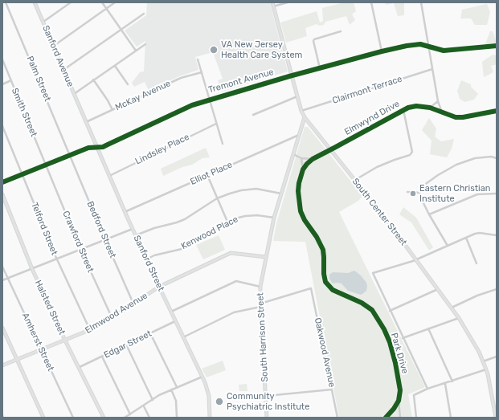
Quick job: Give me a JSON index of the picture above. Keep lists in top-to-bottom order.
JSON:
{
  "streets": {
    "main road": [
      "Sanford Avenue",
      "Tremont Avenue",
      "South Center Street",
      "Sanford Street",
      "Halsted Street",
      "Elmwood Avenue",
      "South Harrison Street"
    ],
    "street": [
      "Palm Street",
      "Clairmont Terrace",
      "McKay Avenue",
      "Smith Street",
      "Elmwynd Drive",
      "Lindsley Place",
      "Elliot Place",
      "Telford Street",
      "Bedford Street",
      "Kenwood Place",
      "Crawford Street",
      "Amherst Street",
      "Edgar Street",
      "Oakwood Avenue",
      "Park Drive"
    ]
  },
  "crossings": [
    ["Sanford Avenue", "Sanford Street"],
    ["Palm Street", "Tremont Avenue"],
    ["Palm Street", "Bedford Street"],
    ["Tremont Avenue", "Smith Street"],
    ["Tremont Avenue", "South Center Street"],
    ["Tremont Avenue", "Telford Street"],
    ["Tremont Avenue", "Bedford Street"],
    ["Tremont Avenue", "Crawford Street"],
    ["Tremont Avenue", "Sanford Street"],
    ["Clairmont Terrace", "South Center Street"],
    ["McKay Avenue", "Sanford Street"],
    ["Smith Street", "Crawford Street"],
    ["Elmwynd Drive", "South Center Street"],
    ["Elmwynd Drive", "Park Drive"],
    ["Lindsley Place", "Sanford Street"],
    ["Elliot Place", "Sanford Street"],
    ["Elliot Place", "South Harrison Street"],
    ["South Center Street", "South Harrison Street"],
    ["South Center Street", "Park Drive"],
    ["Telford Street", "Elmwood Avenue"],
    ["Bedford Street", "Elmwood Avenue"],
    ["Kenwood Place", "Sanford Street"],
    ["Kenwood Place", "South Harrison Street"],
    ["Crawford Street", "Elmwood Avenue"],
    ["Sanford Street", "Elmwood Avenue"],
    ["Sanford Street", "Edgar Street"],
    ["Halsted Street", "Elmwood Avenue"],
    ["Halsted Street", "Edgar Street"],
    ["Elmwood Avenue", "South Harrison Street"],
    ["Elmwood Avenue", "Amherst Street"],
    ["South Harrison Street", "Oakwood Avenue"]
  ],
  "places": ["VA New Jersey Health Care System", "Eastern Christian Institute", "Community Psychiatric Institute"]
}
